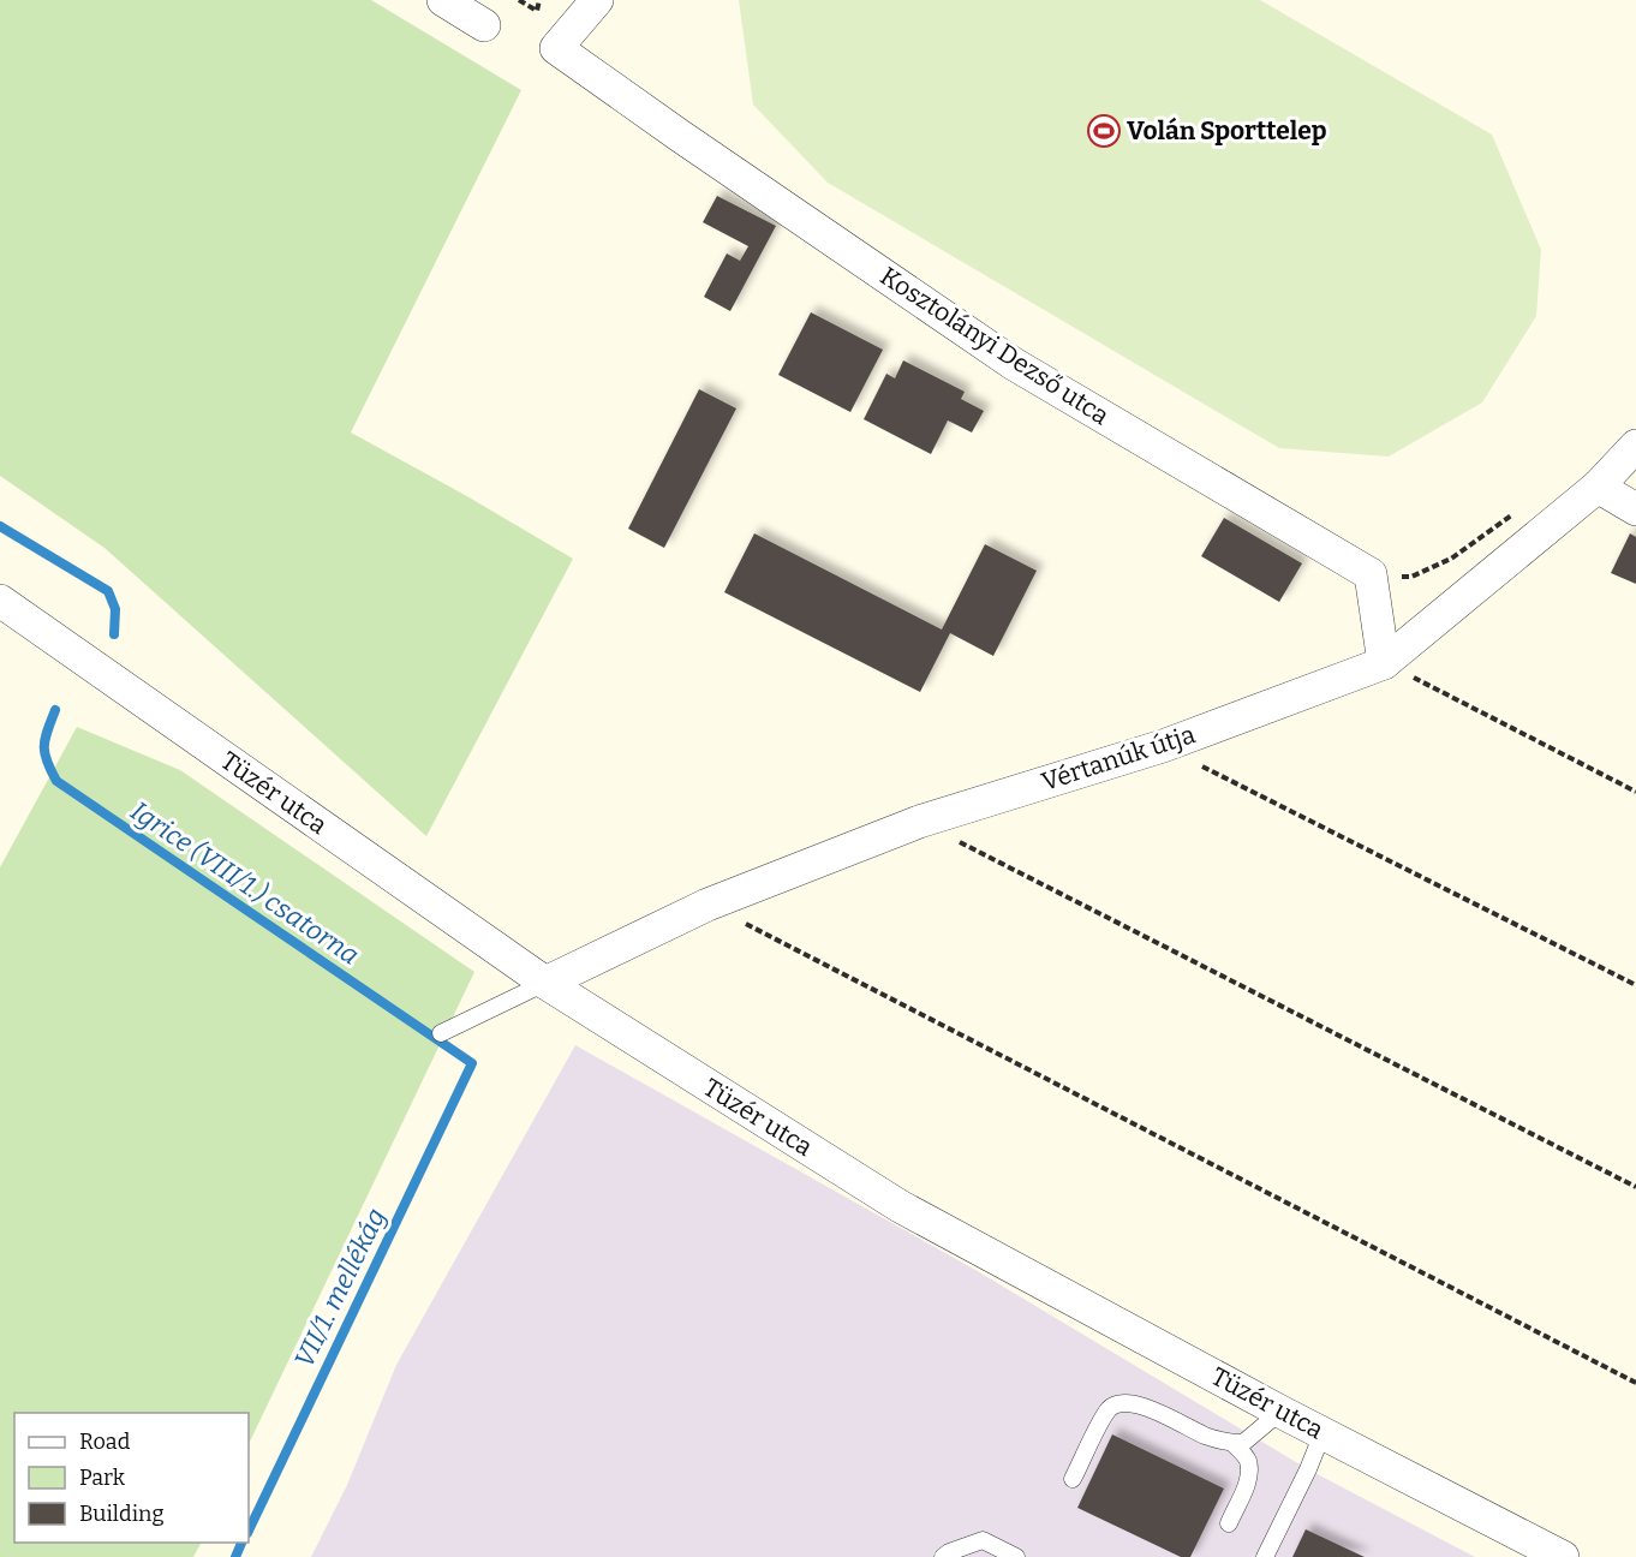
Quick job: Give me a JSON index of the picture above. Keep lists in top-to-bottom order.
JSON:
{
  "streets": {
    "street": ["Kosztolányi Dezső utca", "Vértanúk útja", "Tüzér utca"]
  },
  "crossings": [
    ["Kosztolányi Dezső utca", "Vértanúk útja"],
    ["Vértanúk útja", "Tüzér utca"]
  ],
  "water": ["Igrice (VIII/1.) csatorna", "VII/1. mellékág"],
  "places": {
    "sports": ["Volán Sporttelep"]
  },
  "legend": ["Road", "Park", "Building"]
}
